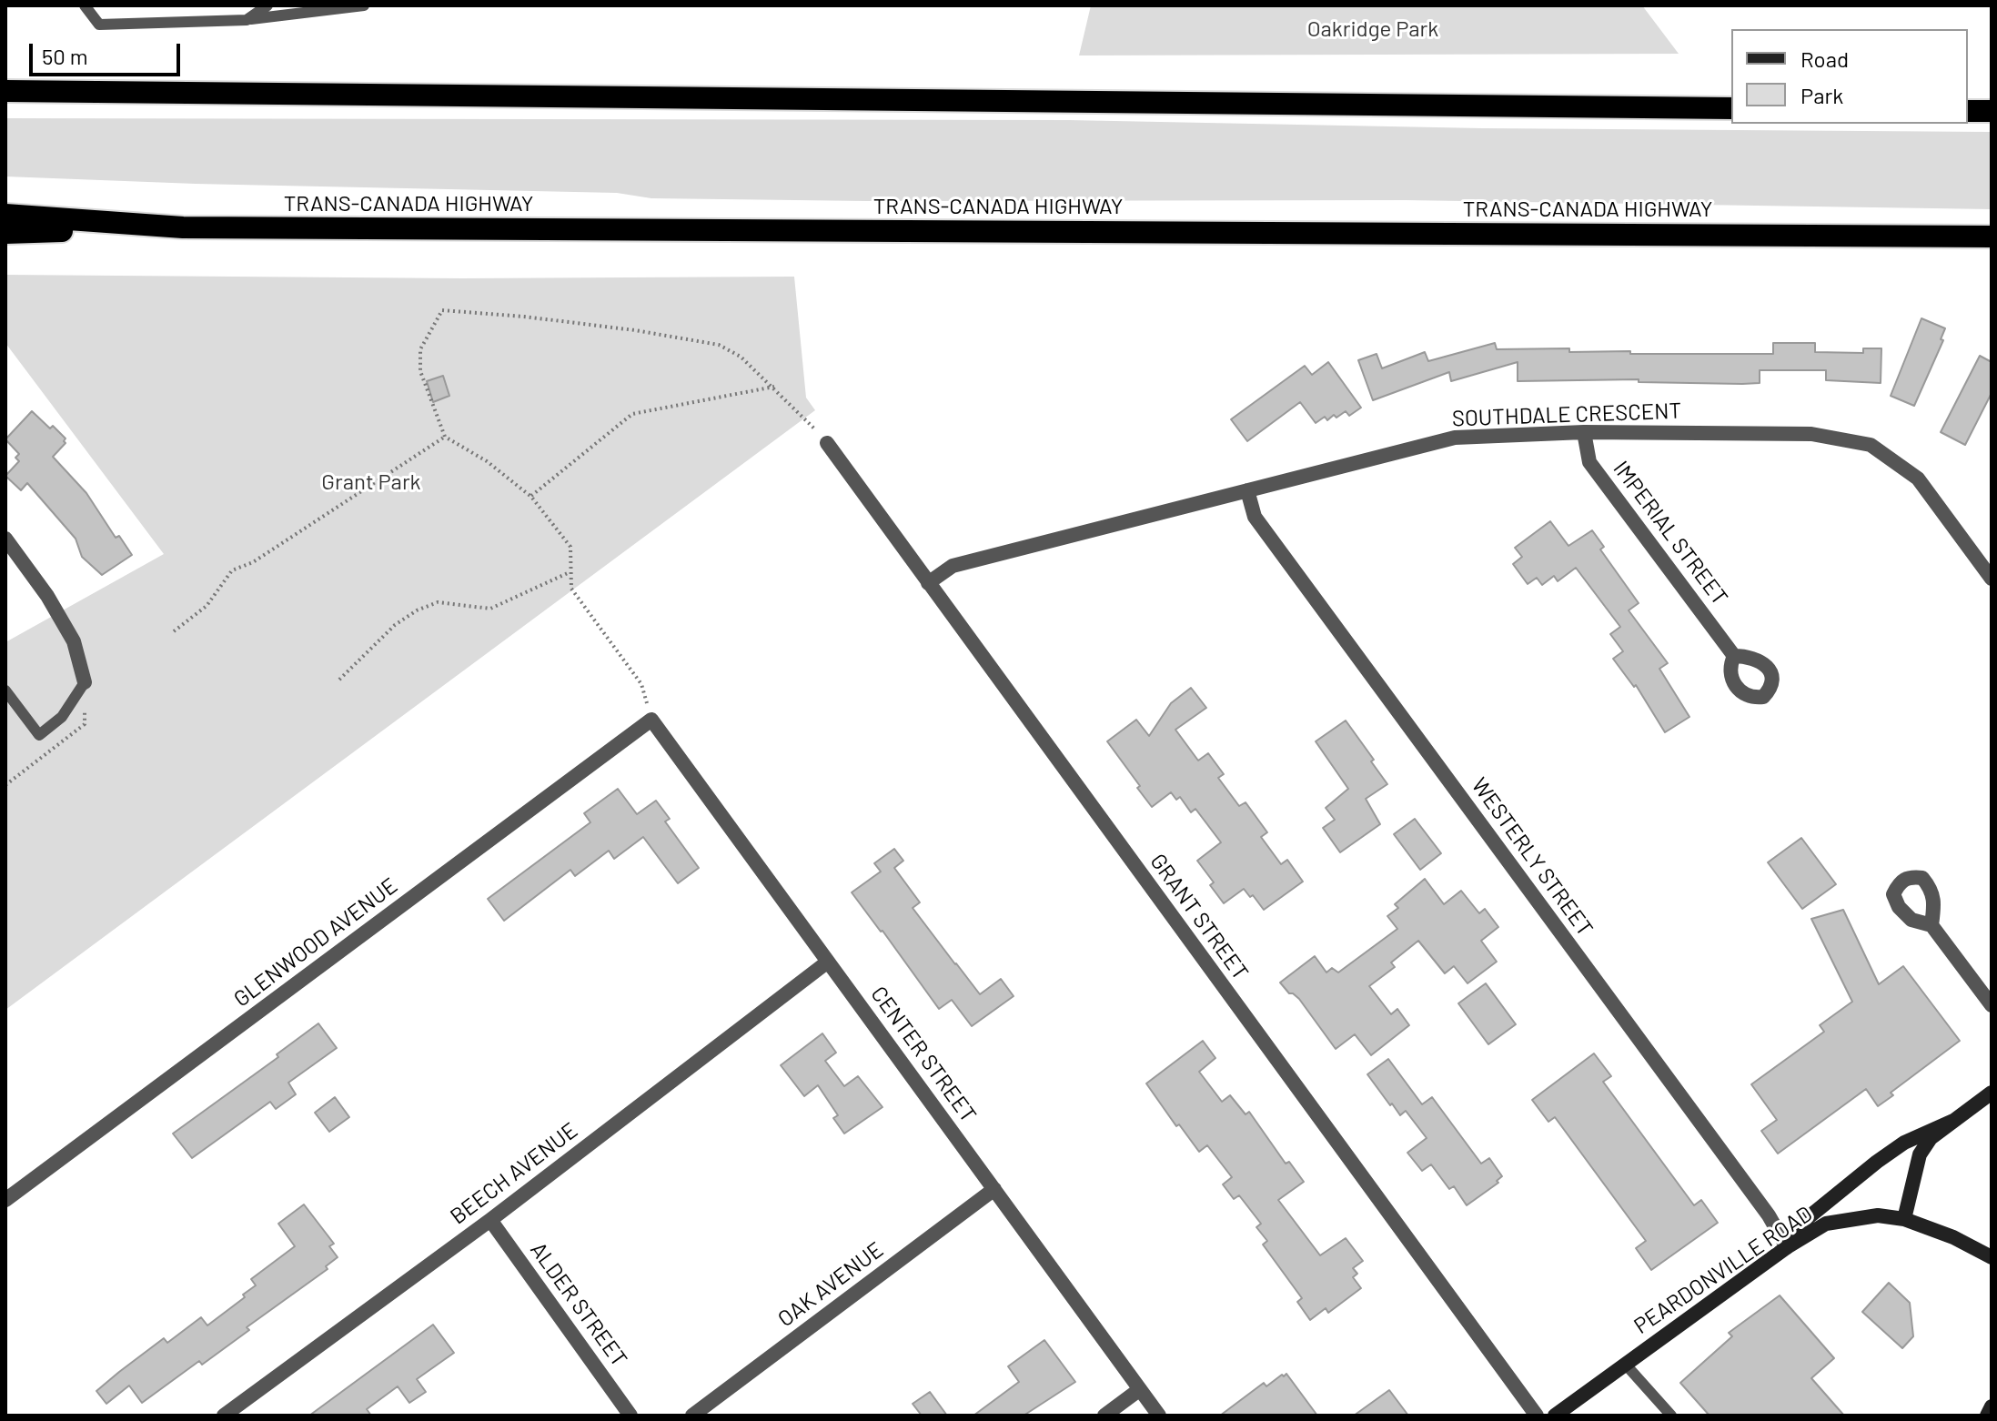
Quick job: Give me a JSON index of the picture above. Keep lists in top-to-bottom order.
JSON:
{
  "streets": {
    "highway": ["TRANS-CANADA HIGHWAY"],
    "main road": ["PEARDONVILLE ROAD"],
    "street": [
      "SOUTHDALE CRESCENT",
      "IMPERIAL STREET",
      "WESTERLY STREET",
      "GRANT STREET",
      "GLENWOOD AVENUE",
      "CENTER STREET",
      "BEECH AVENUE",
      "OAK AVENUE",
      "ALDER STREET"
    ]
  },
  "crossings": [
    ["SOUTHDALE CRESCENT", "IMPERIAL STREET"],
    ["SOUTHDALE CRESCENT", "WESTERLY STREET"],
    ["SOUTHDALE CRESCENT", "GRANT STREET"],
    ["WESTERLY STREET", "PEARDONVILLE ROAD"],
    ["GLENWOOD AVENUE", "CENTER STREET"],
    ["CENTER STREET", "BEECH AVENUE"],
    ["CENTER STREET", "OAK AVENUE"],
    ["BEECH AVENUE", "ALDER STREET"]
  ],
  "parks": ["Oakridge Park", "Grant Park"],
  "legend": ["Road", "Park"],
  "scale_bar": "50 m"
}
